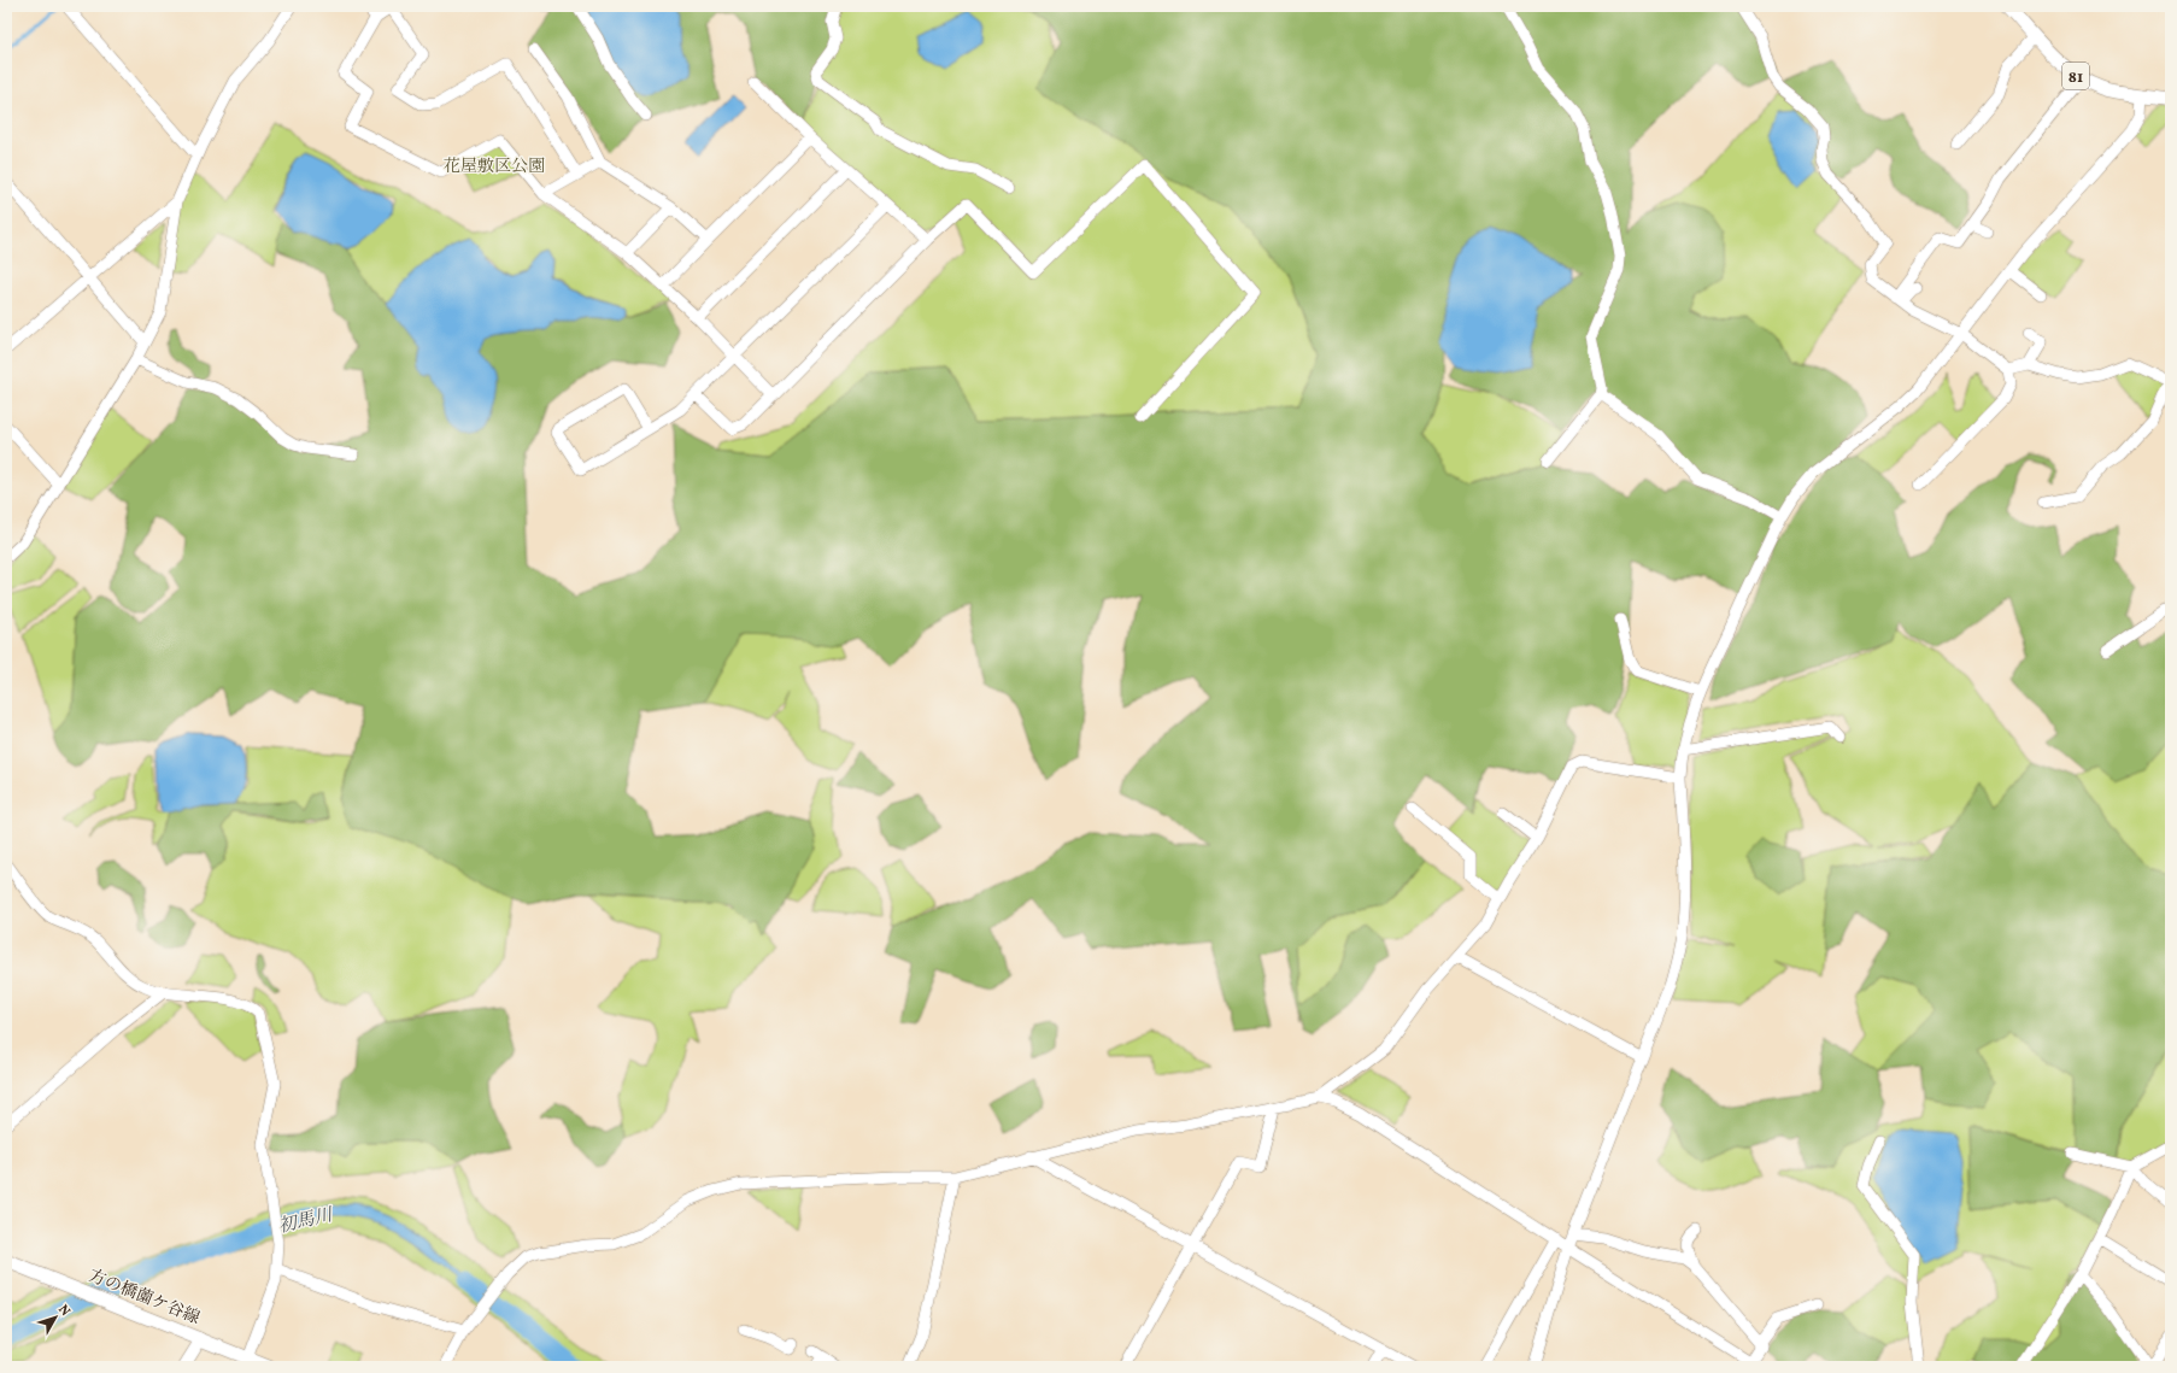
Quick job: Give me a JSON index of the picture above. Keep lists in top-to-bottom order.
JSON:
{
  "streets": {
    "main road": ["81", "方の橋薗ケ谷線"]
  },
  "water": ["初馬川"],
  "parks": ["花屋敷区公園"],
  "north": "top right"
}
